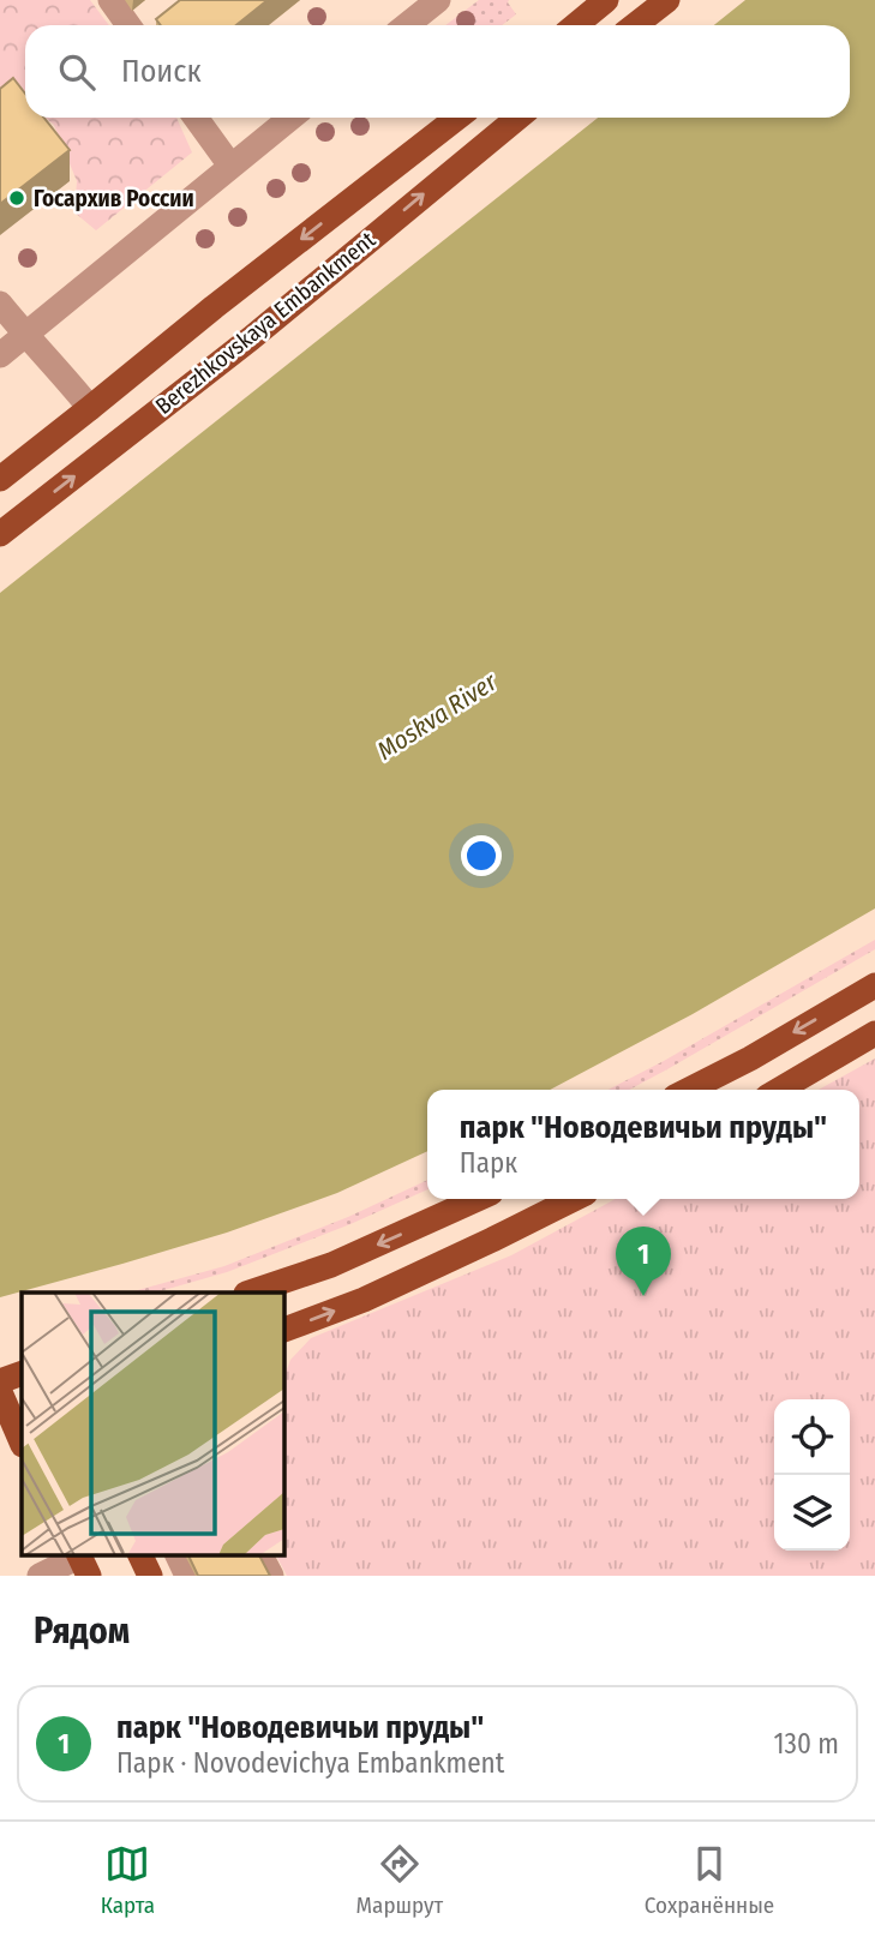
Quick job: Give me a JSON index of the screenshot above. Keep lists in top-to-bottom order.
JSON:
{
  "streets": {
    "main road": ["Berezhkovskaya Embankment"]
  },
  "water": ["Moskva River"],
  "places": ["Госархив России"],
  "page": {
    "search": "Поиск",
    "popup": ["парк \"Новодевичьи пруды\"", "Парк"],
    "pins": "1",
    "heading": "Рядом",
    "list": [
      {
        "mark": "1",
        "name": "парк \"Новодевичьи пруды\"",
        "note": "Парк · Novodevichya Embankment",
        "value": "130 m"
      }
    ],
    "nav": ["Карта", "Маршрут", "Сохранённые"]
  }
}
